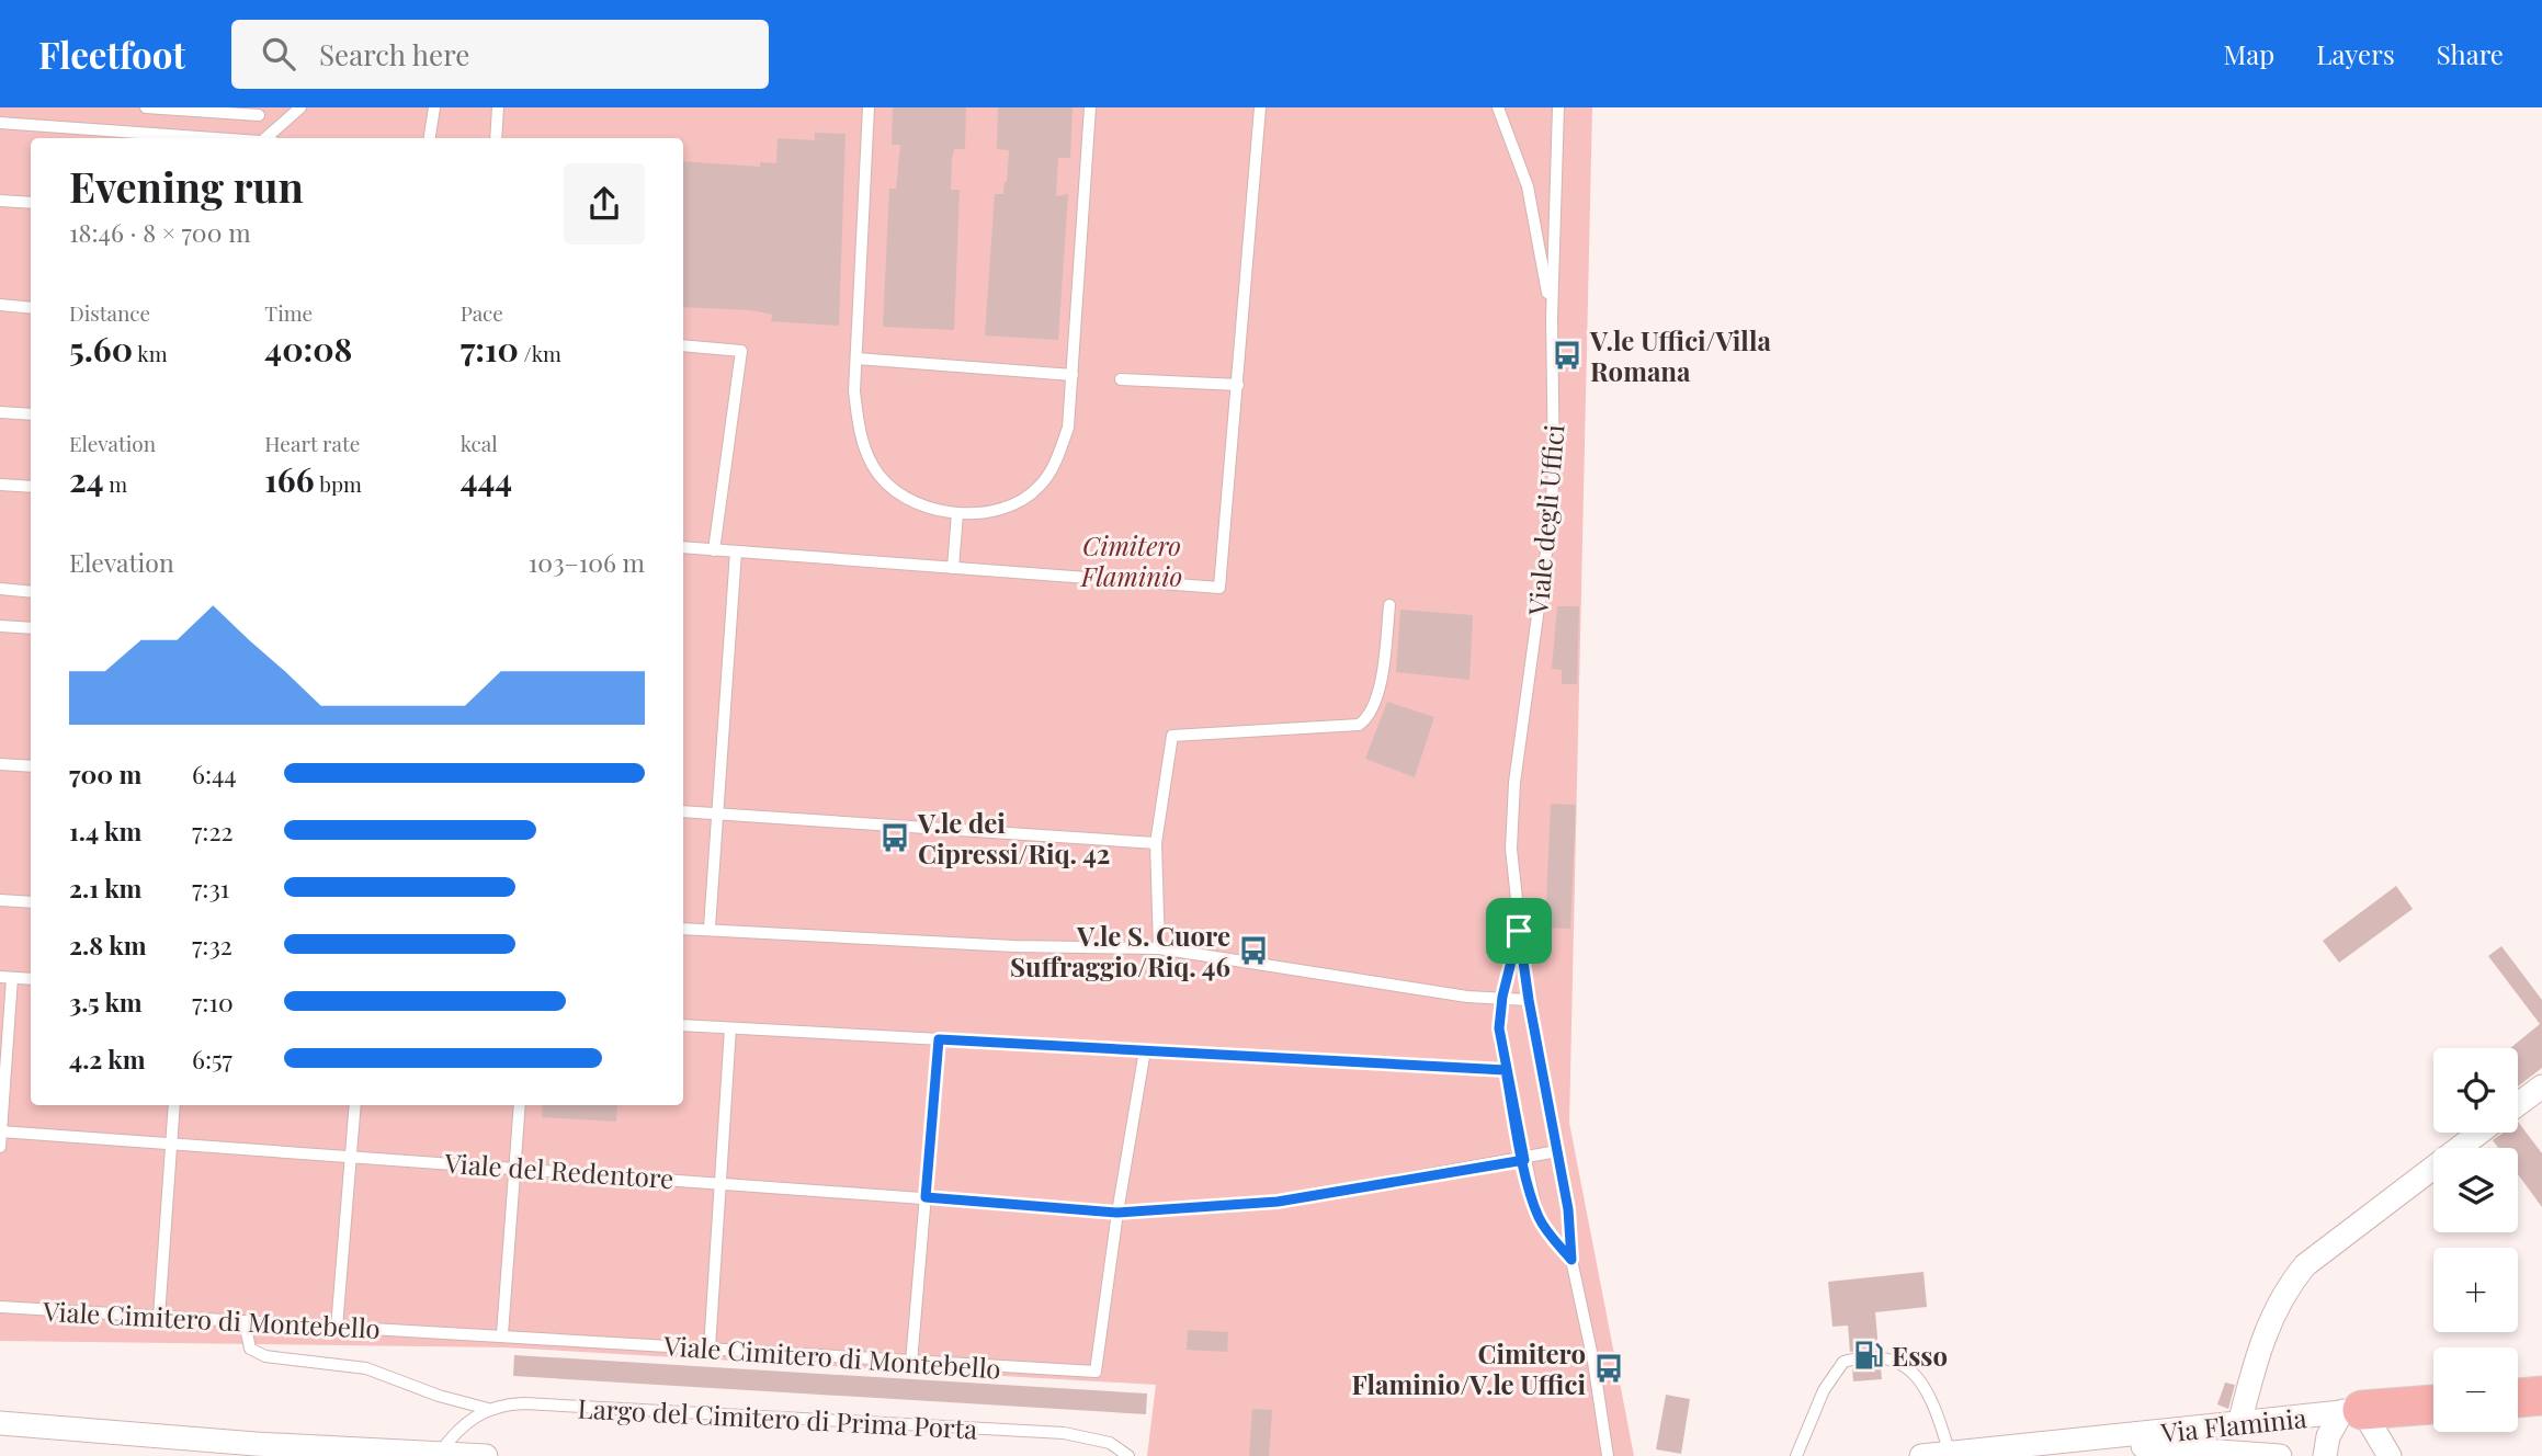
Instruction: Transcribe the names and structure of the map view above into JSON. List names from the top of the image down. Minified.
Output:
{"streets":{"street":["Via Flaminia"],"lane":["Viale degli Uffici","Viale del Redentore","Viale Cimitero di Montebello","Largo del Cimitero di Prima Porta"]},"crossings":[["Viale del Redentore","Viale Cimitero di Montebello"]],"parks":["Cimitero Flaminio"],"places":{"bus stop":["V.le Uffici/Villa Romana","V.le dei Cipressi/Riq. 42","V.le S. Cuore Suffraggio/Riq. 46","Cimitero Flaminio/V.le Uffici"],"fuel station":["Esso"]},"page":{"header":"Fleetfoot","search":"Search here","nav":["Map","Layers","Share"],"heading":["Evening run","18:46 · 8 × 700 m"],"stats":[["Distance","5.60 km"],["Time","40:08"],["Pace","7:10 /km"],["Elevation","24 m"],["Heart rate","166 bpm"],["kcal","444"]],"chart":["Elevation","103–106 m"],"list":[{"name":"700 m","note":"6:44"},{"name":"1.4 km","note":"7:22"},{"name":"2.1 km","note":"7:31"},{"name":"2.8 km","note":"7:32"},{"name":"3.5 km","note":"7:10"},{"name":"4.2 km","note":"6:57"}],"map_buttons":["+","−"]}}
